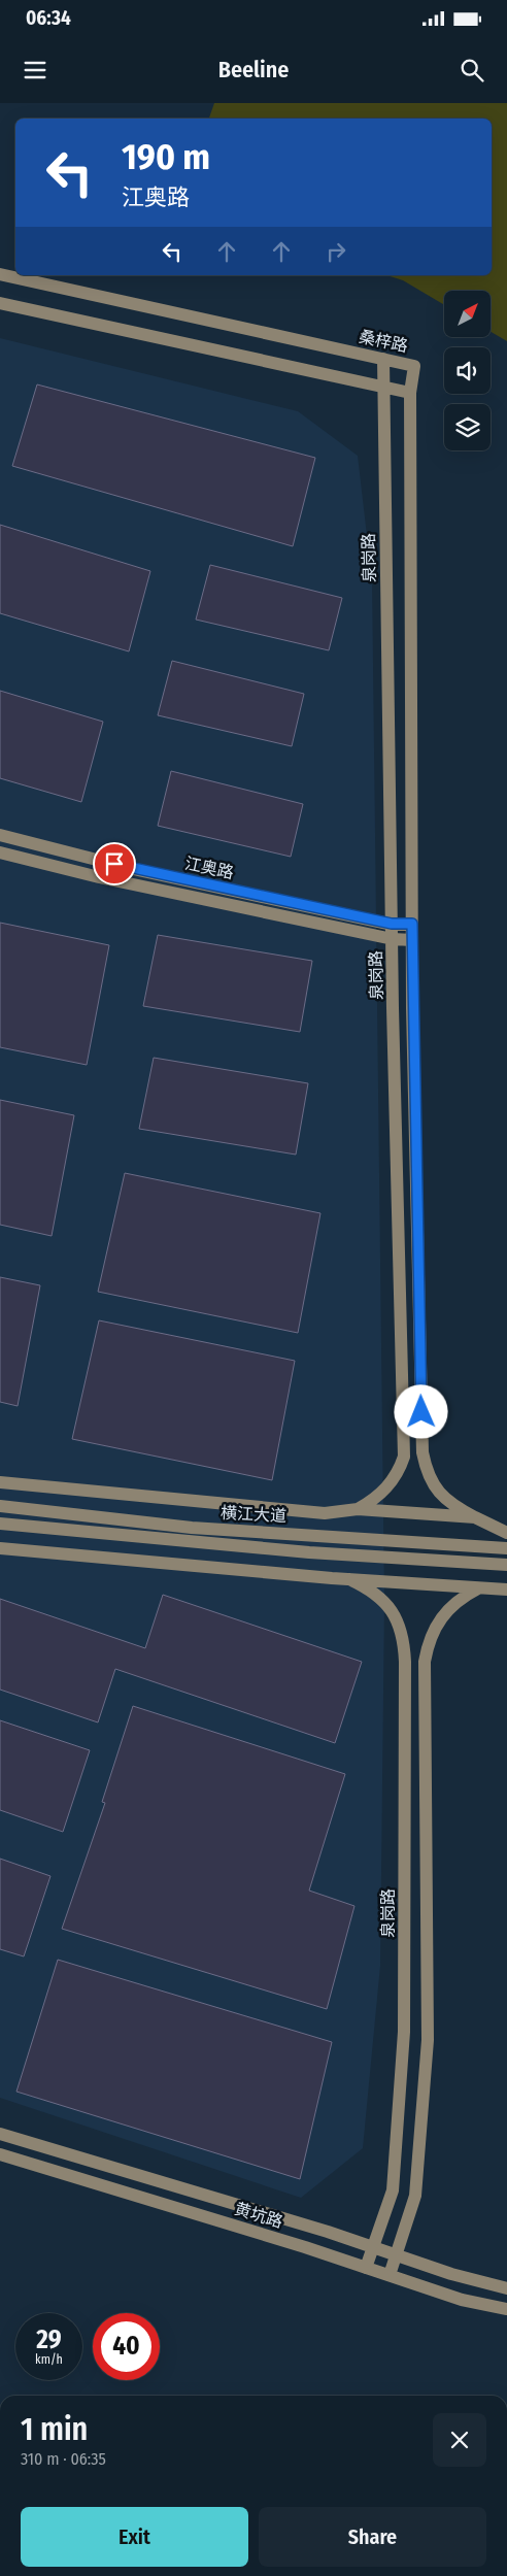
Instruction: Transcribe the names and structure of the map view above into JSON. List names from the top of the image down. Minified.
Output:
{"streets":{"street":["桑梓路","泉岗路","江奥路","横江大道","黄坑路"]},"crossings":[["桑梓路","泉岗路"],["泉岗路","江奥路"],["泉岗路","黄坑路"]],"north":"top right","page":{"status":"06:34","header":"Beeline","turn":["190 m","江奥路"],"speed":"29 km/h","limit":"40","heading":["1 min","310 m · 06:35"],"buttons":["Exit","Share"]}}
